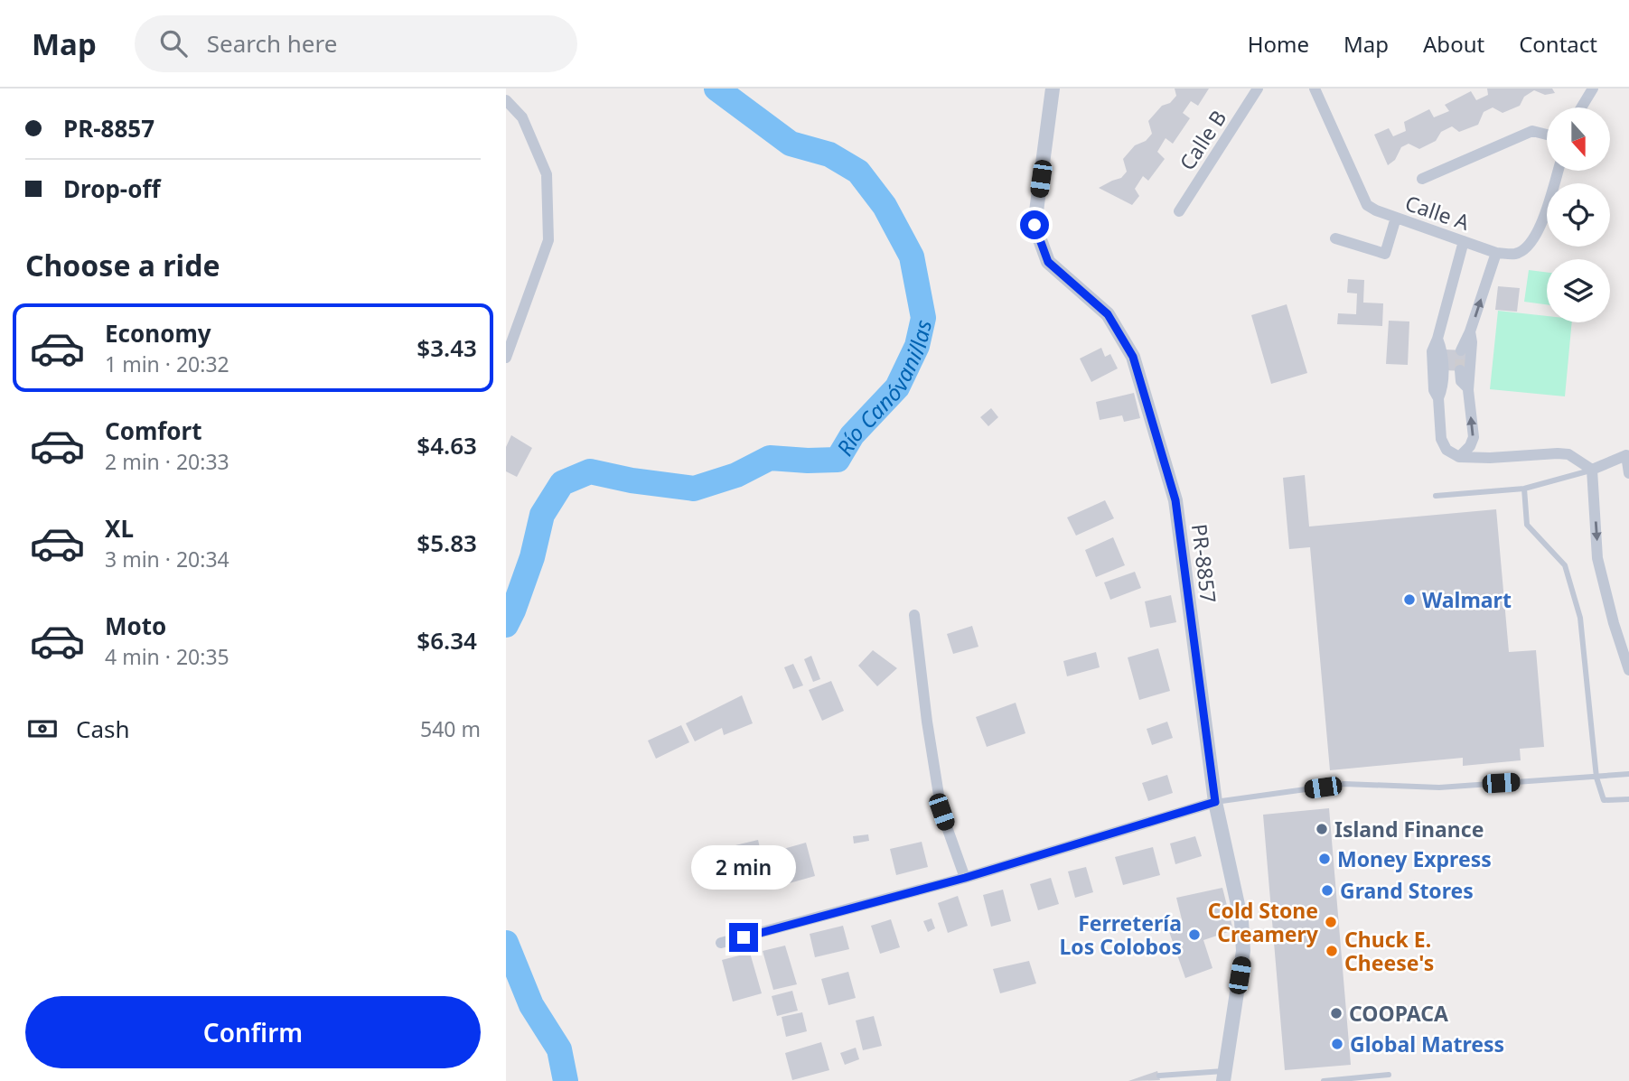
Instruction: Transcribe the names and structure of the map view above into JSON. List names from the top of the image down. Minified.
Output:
{"streets":{"street":["Calle B","Calle A","PR-8857"]},"water":["Río Canóvanillas"],"places":["Walmart","Island Finance","Money Express","Grand Stores","Cold Stone Creamery","Ferretería Los Colobos","Chuck E. Cheese's","COOPACA","Global Matress"],"north":"bottom","page":{"header":"Map","search":"Search here","nav":["Home","Map","About","Contact"],"banner":["PR-8857","Drop-off"],"heading":"Choose a ride","list":[{"name":"Economy","note":"1 min · 20:32","value":"$3.43"},{"name":"Comfort","note":"2 min · 20:33","value":"$4.63"},{"name":"XL","note":"3 min · 20:34","value":"$5.83"},{"name":"Moto","note":"4 min · 20:35","value":"$6.34"}],"pay":["Cash","540 m"],"bubble":"2 min","buttons":"Confirm"}}
